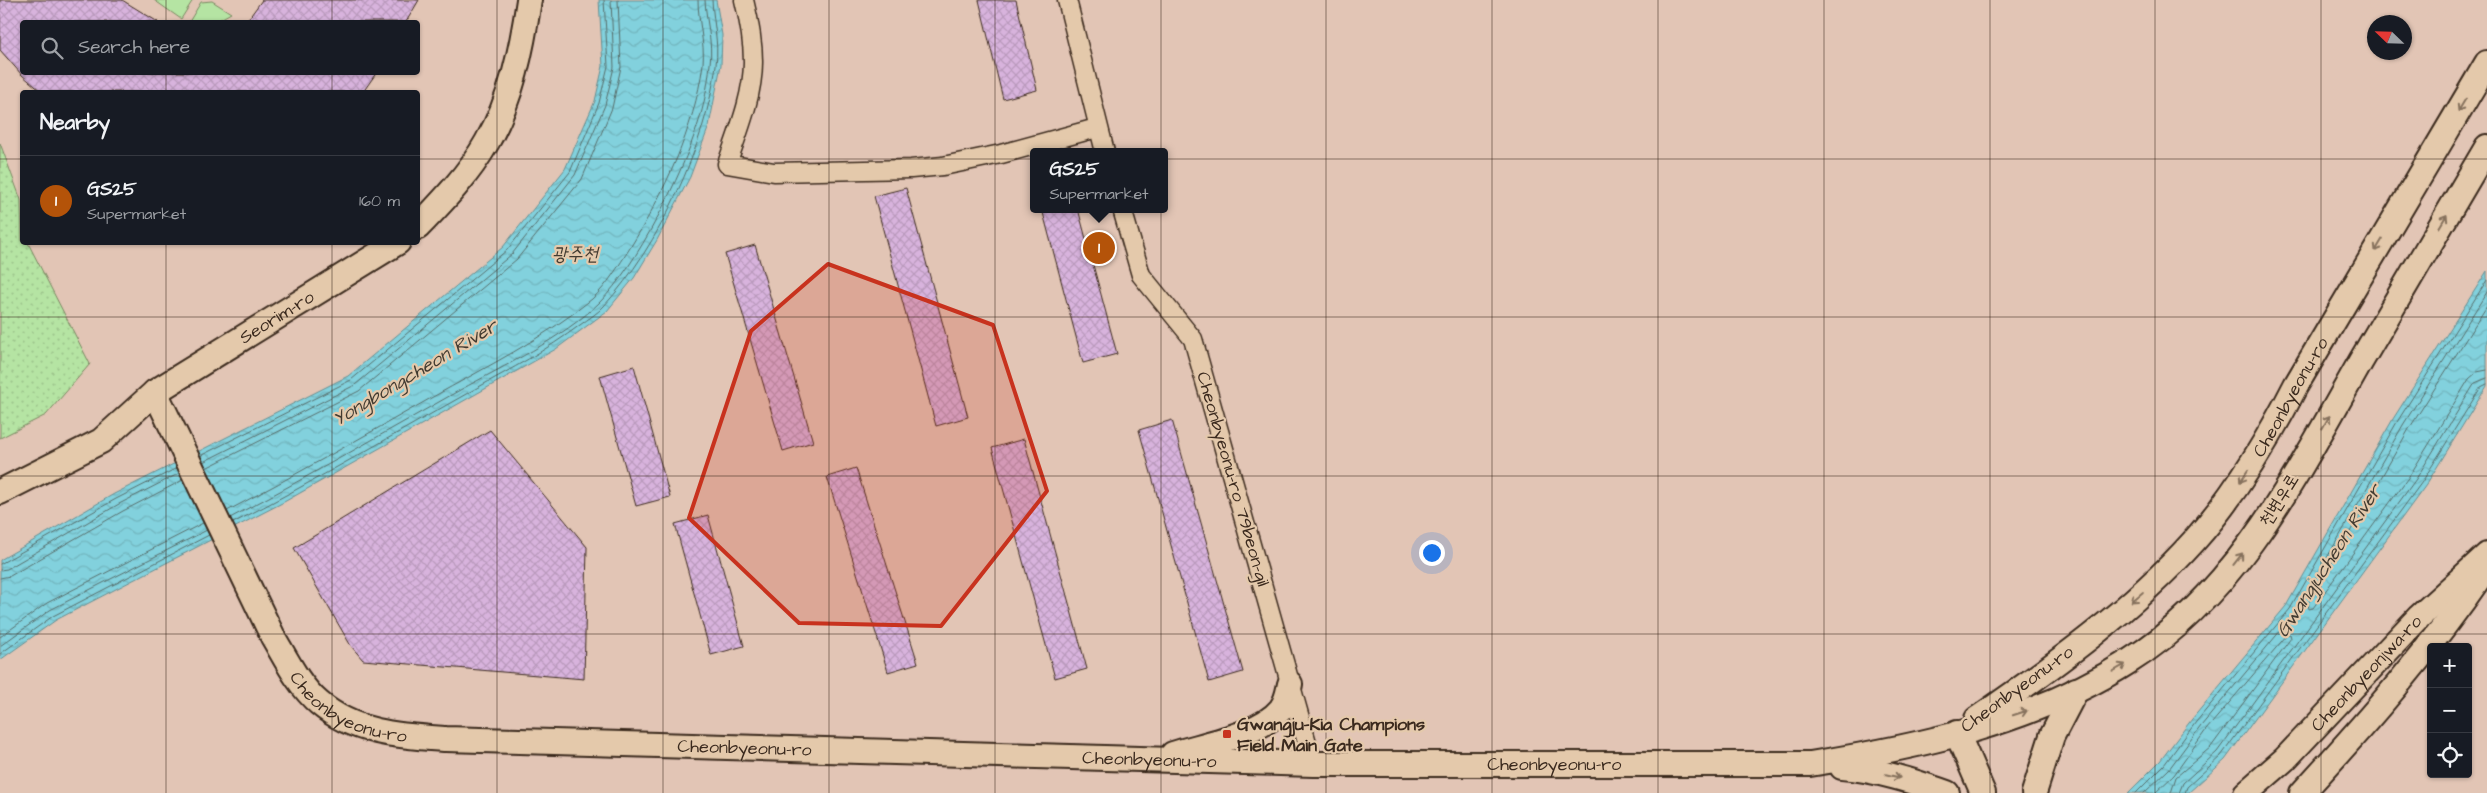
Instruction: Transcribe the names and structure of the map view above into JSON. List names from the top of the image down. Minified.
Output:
{"streets":{"street":["Seorim-ro","Cheonbyeonu-ro","Cheonbyeonu-ro 79beon-gil","천변우로","Cheonbyeonjwa-ro"]},"crossings":[["Seorim-ro","Cheonbyeonu-ro"],["Cheonbyeonu-ro","Cheonbyeonu-ro 79beon-gil"],["Cheonbyeonu-ro","천변우로"]],"one_way":["천변우로"],"water":["광주천","Yongbongcheon River","Gwangjucheon River"],"places":{"transit":["Gwangju-Kia Champions Field Main Gate"]},"north":"top left","page":{"search":"Search here","heading":"Nearby","popup":["GS25","Supermarket"],"list":[{"mark":"1","name":"GS25","note":"Supermarket","value":"160 m"}],"pins":"1","map_buttons":["+","−"]}}
